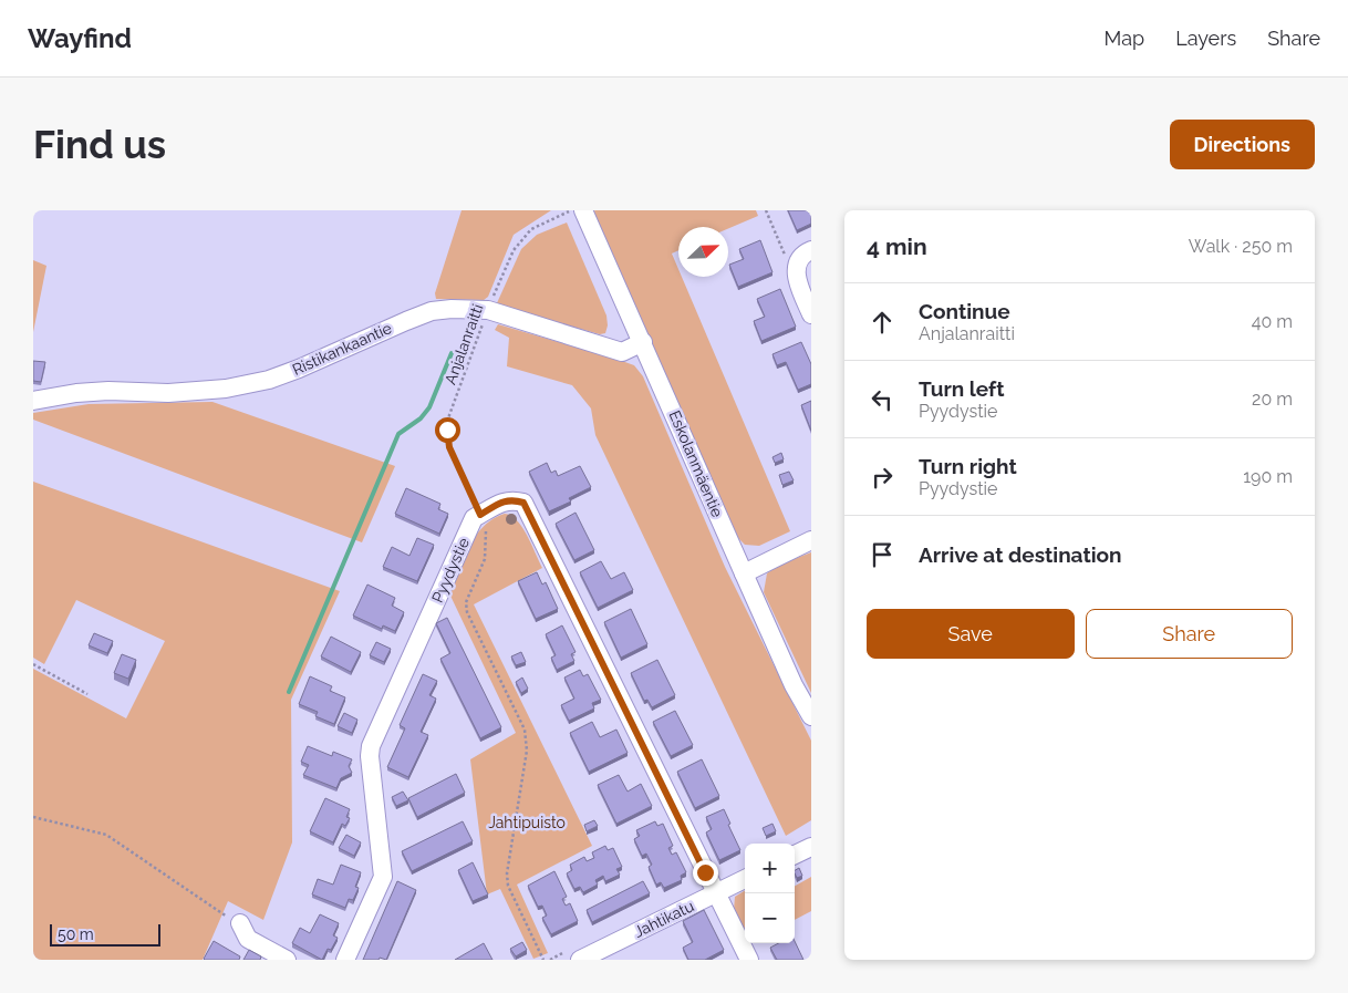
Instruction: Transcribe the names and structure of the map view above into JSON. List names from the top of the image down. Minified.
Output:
{"streets":{"street":["Ristikankaantie","Eskolanmäentie","Pyydystie","Jahtikatu"],"path":["Anjalanraitti"]},"crossings":[["Anjalanraitti","Ristikankaantie"],["Anjalanraitti","Pyydystie"],["Ristikankaantie","Eskolanmäentie"],["Pyydystie","Jahtikatu"]],"parks":["Jahtipuisto"],"scale_bar":"50 m","north":"top right","page":{"header":"Wayfind","nav":["Map","Layers","Share"],"buttons":["Directions",["Save","Share"]],"title":"Find us","heading":["4 min","Walk · 250 m"],"list":[["Continue","Anjalanraitti","40 m"],["Turn left","Pyydystie","20 m"],["Turn right","Pyydystie","190 m"],"Arrive at destination"],"map_buttons":["+","−"],"scale":"50 m"}}
